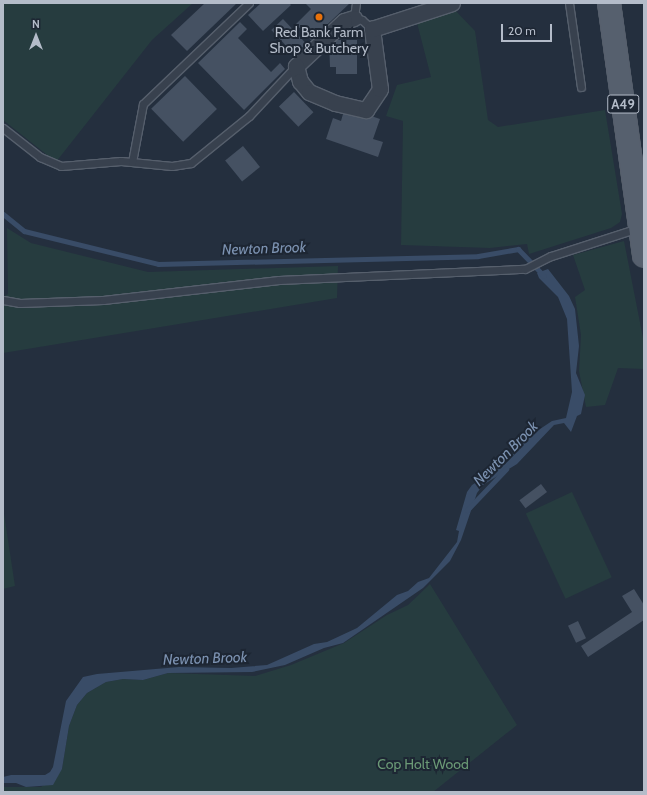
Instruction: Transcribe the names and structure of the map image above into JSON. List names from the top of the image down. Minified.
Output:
{"streets":{"main road":["A49"]},"water":["Newton Brook"],"parks":["Cop Holt Wood"],"places":["Red Bank Farm Shop & Butchery"],"scale_bar":"20 m","north":"top"}
